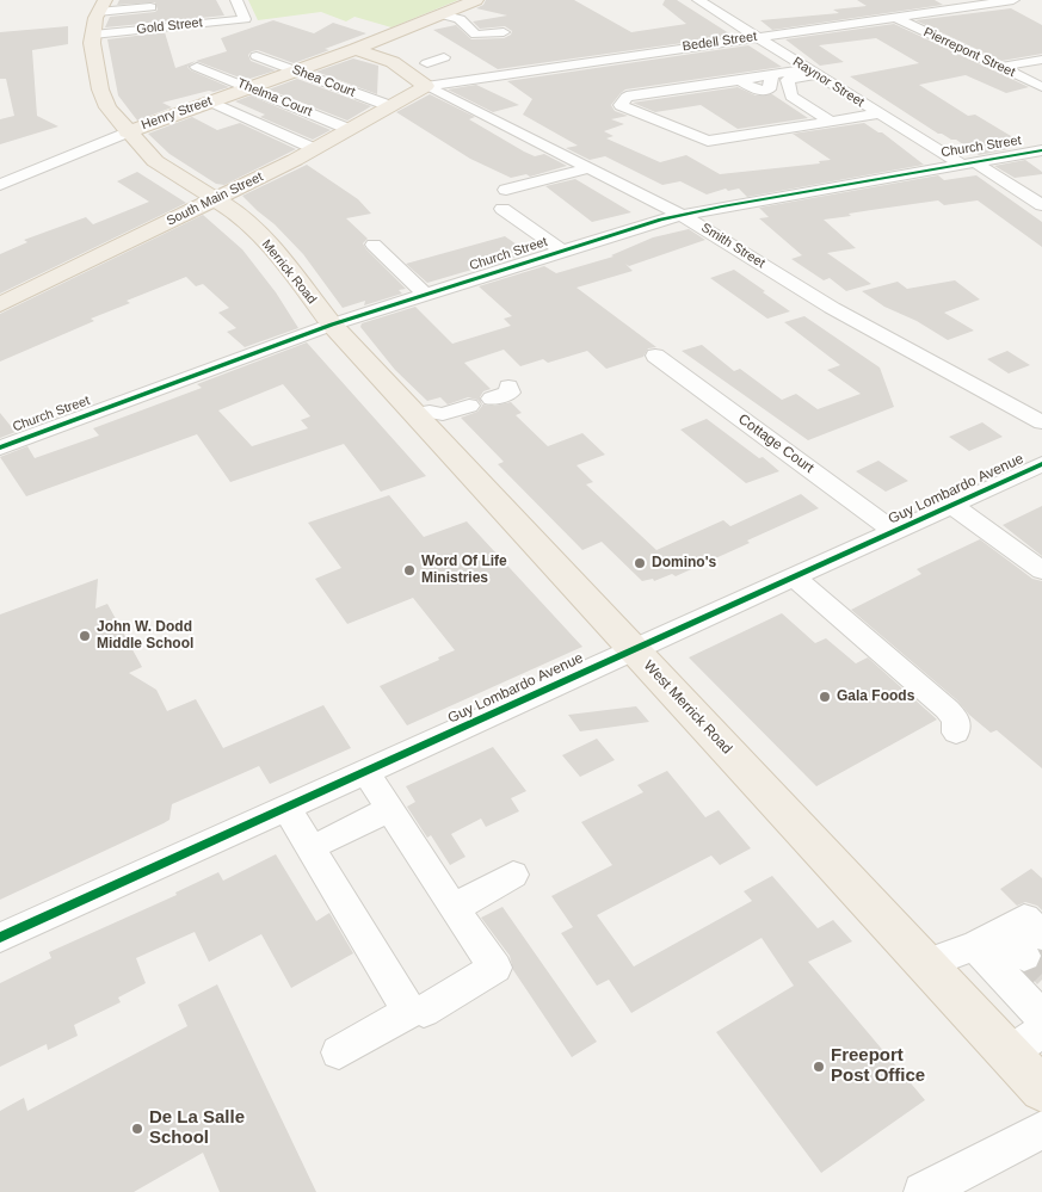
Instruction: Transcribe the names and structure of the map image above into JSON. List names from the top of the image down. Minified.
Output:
{"streets":{"main road":["Henry Street","South Main Street","Smith Street","Merrick Road","West Merrick Road"],"street":["Gold Street","Bedell Street","Pierrepont Street","Shea Court","Raynor Street","Thelma Court","Church Street","Cottage Court","Guy Lombardo Avenue"]},"crossings":[["Gold Street","Merrick Road"],["Bedell Street","Pierrepont Street"],["Bedell Street","Raynor Street"],["Bedell Street","South Main Street"],["Bedell Street","Smith Street"],["Shea Court","Henry Street"],["Shea Court","South Main Street"],["Raynor Street","Church Street"],["Thelma Court","Henry Street"],["Thelma Court","South Main Street"],["Henry Street","Smith Street"],["Henry Street","Merrick Road"],["Church Street","Smith Street"],["Church Street","Merrick Road"],["Church Street","West Merrick Road"],["South Main Street","Smith Street"],["South Main Street","Merrick Road"],["Merrick Road","West Merrick Road"],["Cottage Court","Guy Lombardo Avenue"],["Guy Lombardo Avenue","West Merrick Road"]],"places":["Domino's","Word Of Life Ministries","John W. Dodd Middle School","Gala Foods","Freeport Post Office","De La Salle School"]}
